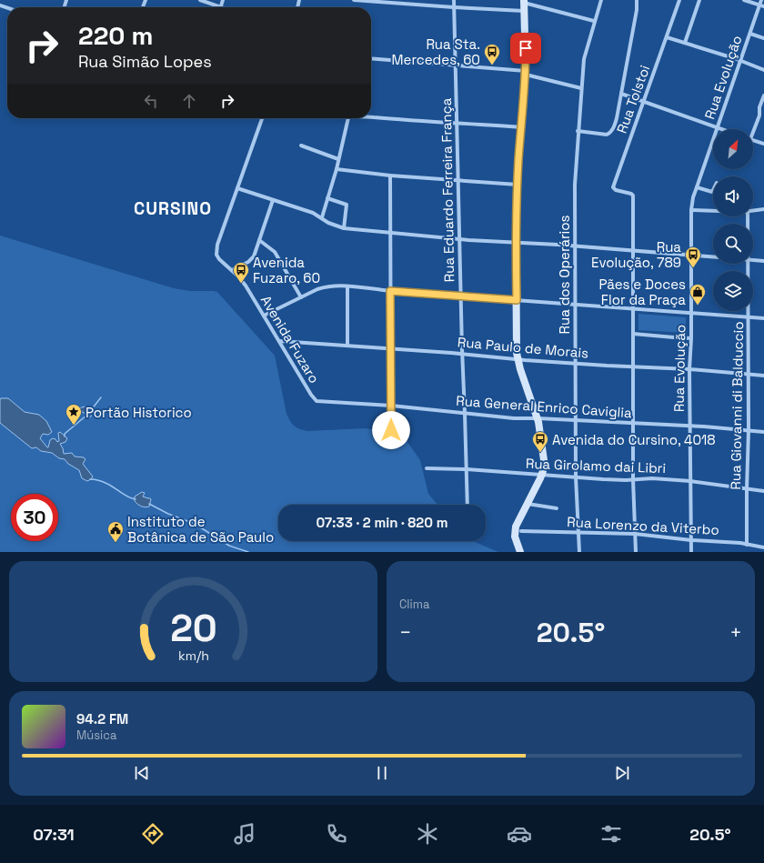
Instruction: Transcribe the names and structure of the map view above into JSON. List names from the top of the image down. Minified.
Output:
{"streets":{"street":["Rua Evolução","Rua Tolstoi","Rua Eduardo Ferreira França","Rua dos Operários","Avenida Fuzaro","Rua Paulo de Morais","Rua Giovanni di Balduccio","Rua General Enrico Caviglia","Rua Girolamo dai Libri","Rua Lorenzo da Viterbo"]},"crossings":[["Rua Evolução","Rua Paulo de Morais"],["Rua Evolução","Rua General Enrico Caviglia"],["Rua Evolução","Rua Girolamo dai Libri"],["Rua Evolução","Rua Lorenzo da Viterbo"],["Rua Eduardo Ferreira França","Rua Paulo de Morais"],["Rua Eduardo Ferreira França","Rua General Enrico Caviglia"],["Rua Eduardo Ferreira França","Rua Girolamo dai Libri"],["Rua dos Operários","Rua Paulo de Morais"],["Rua dos Operários","Rua General Enrico Caviglia"],["Rua dos Operários","Rua Girolamo dai Libri"],["Rua dos Operários","Rua Lorenzo da Viterbo"],["Avenida Fuzaro","Rua Paulo de Morais"],["Avenida Fuzaro","Rua General Enrico Caviglia"],["Rua Paulo de Morais","Rua Giovanni di Balduccio"],["Rua Giovanni di Balduccio","Rua General Enrico Caviglia"],["Rua Giovanni di Balduccio","Rua Girolamo dai Libri"],["Rua Giovanni di Balduccio","Rua Lorenzo da Viterbo"]],"districts":["CURSINO"],"places":{"bus stop":["Rua Sta. Mercedes, 60","Rua Evolução, 789","Avenida Fuzaro, 60","Avenida do Cursino, 4018"],"shop":["Pães e Doces Flor da Praça"],"place":["Portão Historico"],"public building":["Instituto de Botânica de São Paulo"]},"north":"top right","page":{"turn":["220 m","Rua Simão Lopes"],"limit":"30","trip":"07:33 · 2 min · 820 m","tile":"Clima","heat":["−","20.5°","+"],"song":["94.2 FM","Música"],"tabs":["07:31","20.5°"],"gauge":["20","km/h"]}}
